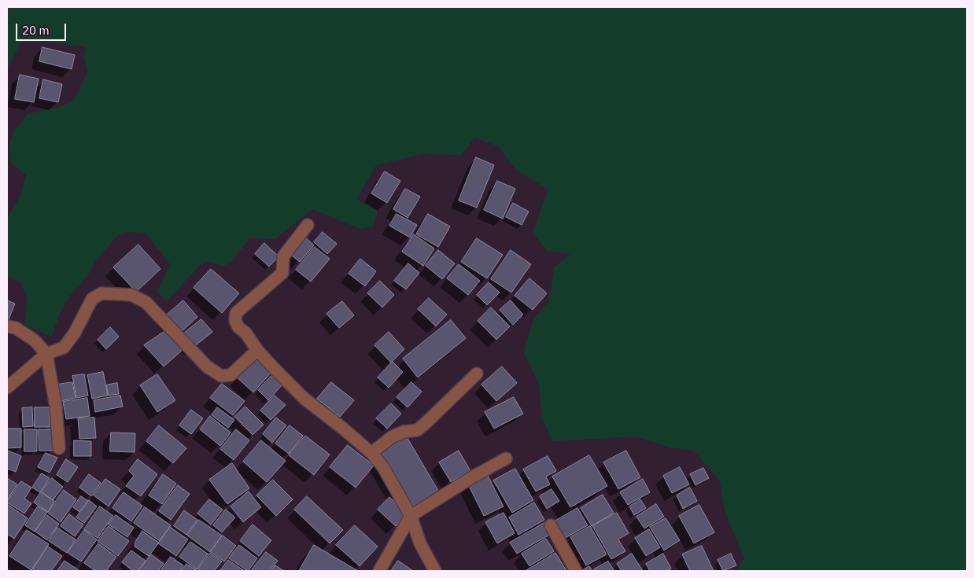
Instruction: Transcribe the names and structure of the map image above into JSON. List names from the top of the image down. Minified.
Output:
{"scale_bar":"20 m"}
